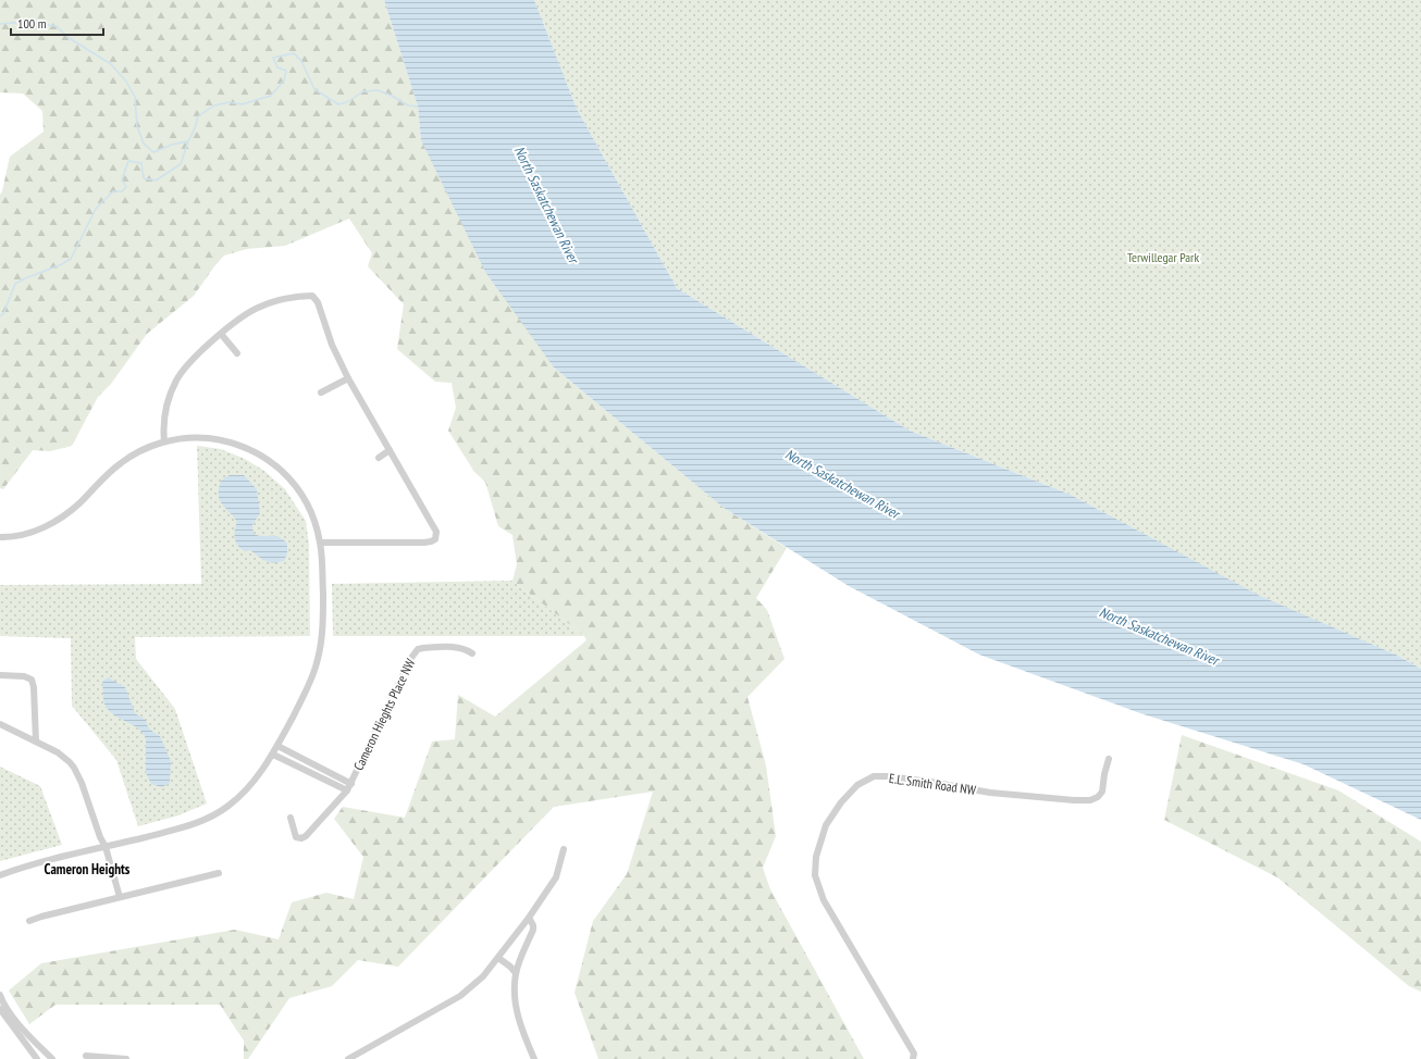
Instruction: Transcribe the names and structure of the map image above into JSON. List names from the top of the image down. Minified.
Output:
{"streets":{"street":["Cameron Hieghts Place NW","E.L. Smith Road NW"]},"districts":["Cameron Heights"],"water":["North Saskatchewan River"],"parks":["Terwillegar Park"],"scale_bar":"100 m"}
